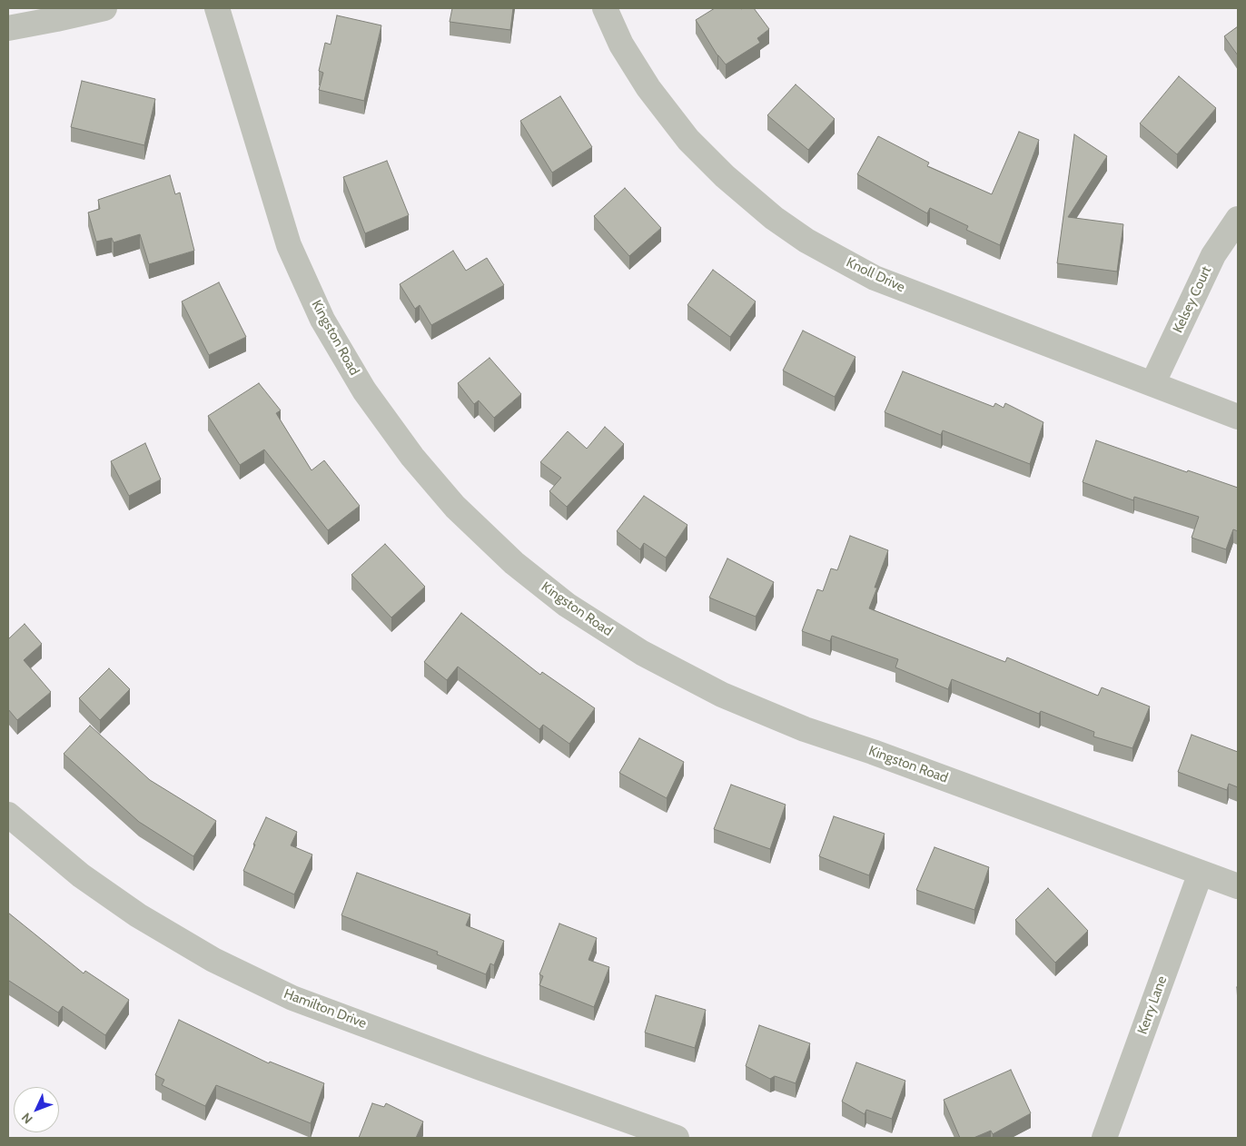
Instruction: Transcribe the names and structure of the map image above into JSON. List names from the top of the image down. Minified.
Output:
{"streets":{"street":["Knoll Drive","Kelsey Court","Kingston Road","Kerry Lane","Hamilton Drive"]},"crossings":[["Knoll Drive","Kelsey Court"],["Kingston Road","Kerry Lane"]],"north":"bottom left"}
